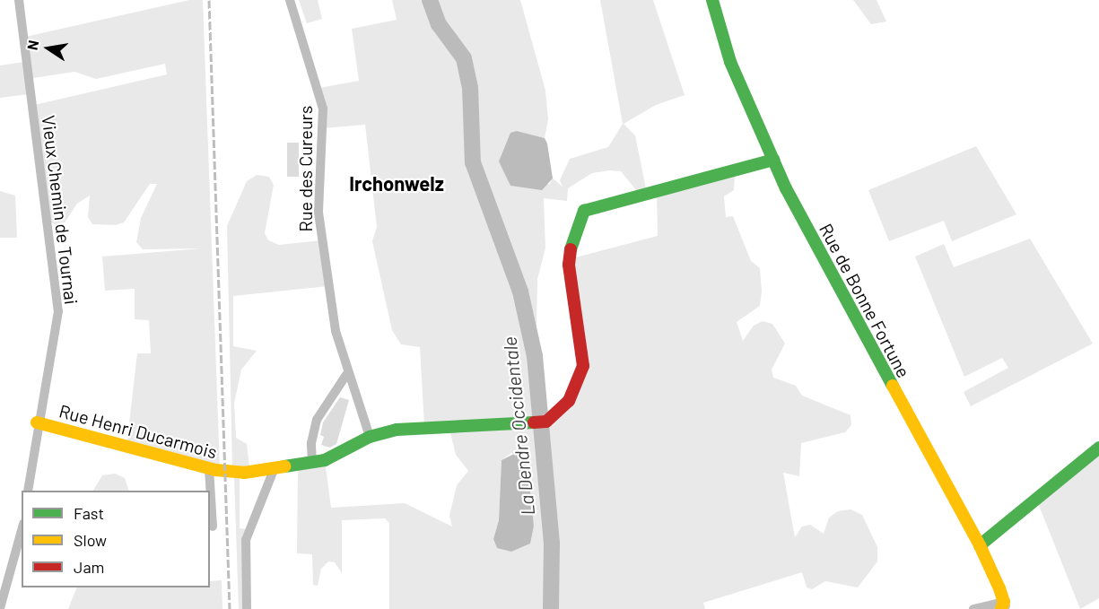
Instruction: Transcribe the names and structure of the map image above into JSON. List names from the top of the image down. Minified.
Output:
{"streets":{"street":["Rue des Cureurs","Vieux Chemin de Tournai","Rue de Bonne Fortune","Rue Henri Ducarmois"]},"crossings":[["Rue des Cureurs","Rue Henri Ducarmois"],["Vieux Chemin de Tournai","Rue Henri Ducarmois"]],"districts":["Irchonwelz"],"water":["La Dendre Occidentale"],"legend":["Fast","Slow","Jam"],"north":"left"}
